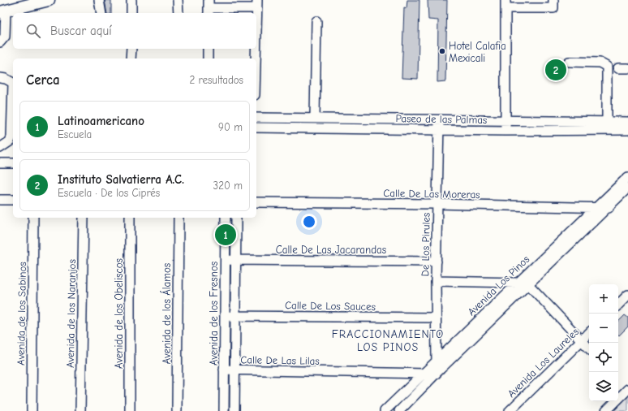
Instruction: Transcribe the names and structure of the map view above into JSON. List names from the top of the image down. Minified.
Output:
{"streets":{"street":["Paseo de las Palmas","Calle De Las Moreras","De Los Pirules","Calle De Las Jacarandas","Avenida Los Pinos","Calle De Los Sauces","Avenida de los Sabinos","Avenida de los Naranjos","Avenida de los Obeliscos","Avenida de los Álamos","Avenida de los Fresnos","Calle De Las Lilas","Avenida Los Laureles"]},"crossings":[["Paseo de las Palmas","De Los Pirules"],["Calle De Las Moreras","De Los Pirules"],["Calle De Las Moreras","Avenida Los Pinos"],["De Los Pirules","Calle De Las Jacarandas"],["De Los Pirules","Avenida Los Pinos"],["De Los Pirules","Calle De Los Sauces"],["Calle De Las Jacarandas","Avenida de los Fresnos"],["Avenida Los Pinos","Calle De Las Lilas"],["Calle De Los Sauces","Avenida de los Fresnos"],["Avenida de los Fresnos","Calle De Las Lilas"]],"districts":["FRACCIONAMIENTO LOS PINOS"],"places":["Hotel Calafia Mexicali"],"page":{"search":"Buscar aquí","pins":["2","1"],"heading":["Cerca","2 resultados"],"list":[{"mark":"1","name":"Latinoamericano","note":"Escuela","value":"90 m"},{"mark":"2","name":"Instituto Salvatierra A.C.","note":"Escuela · De los Ciprés","value":"320 m"}],"map_buttons":["+","−"]}}
